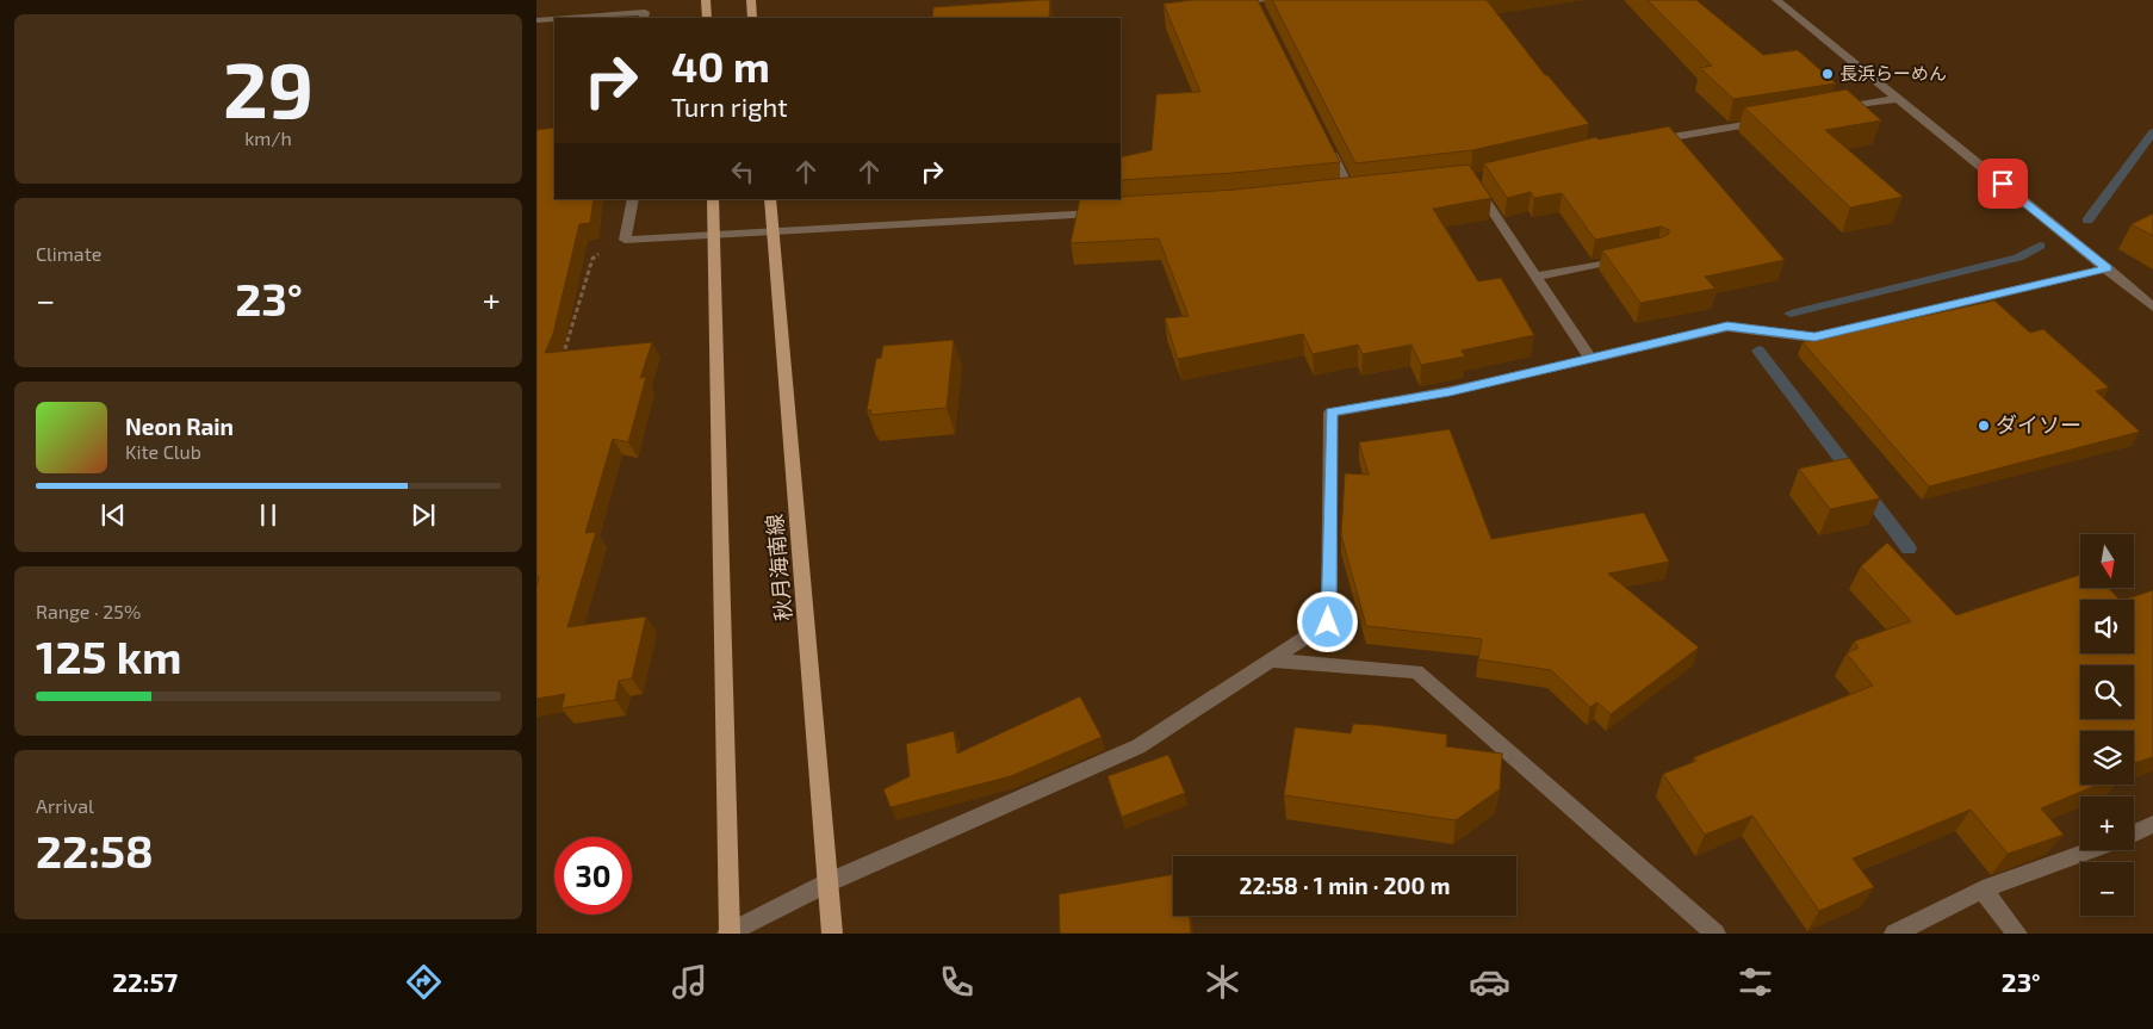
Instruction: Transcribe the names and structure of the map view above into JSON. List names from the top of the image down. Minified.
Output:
{"streets":{"main road":["秋月海南線"]},"places":["長浜らーめん","ダイソー"],"north":"bottom","page":{"tile":[["29","km/h"],"Climate",["Range · 25%","125 km"],["Arrival","22:58"]],"turn":["40 m","Turn right"],"heat":["−","23°","+"],"song":["Neon Rain","Kite Club"],"map_buttons":["+","−"],"limit":"30","trip":"22:58 · 1 min · 200 m","tabs":["22:57","23°"]}}
